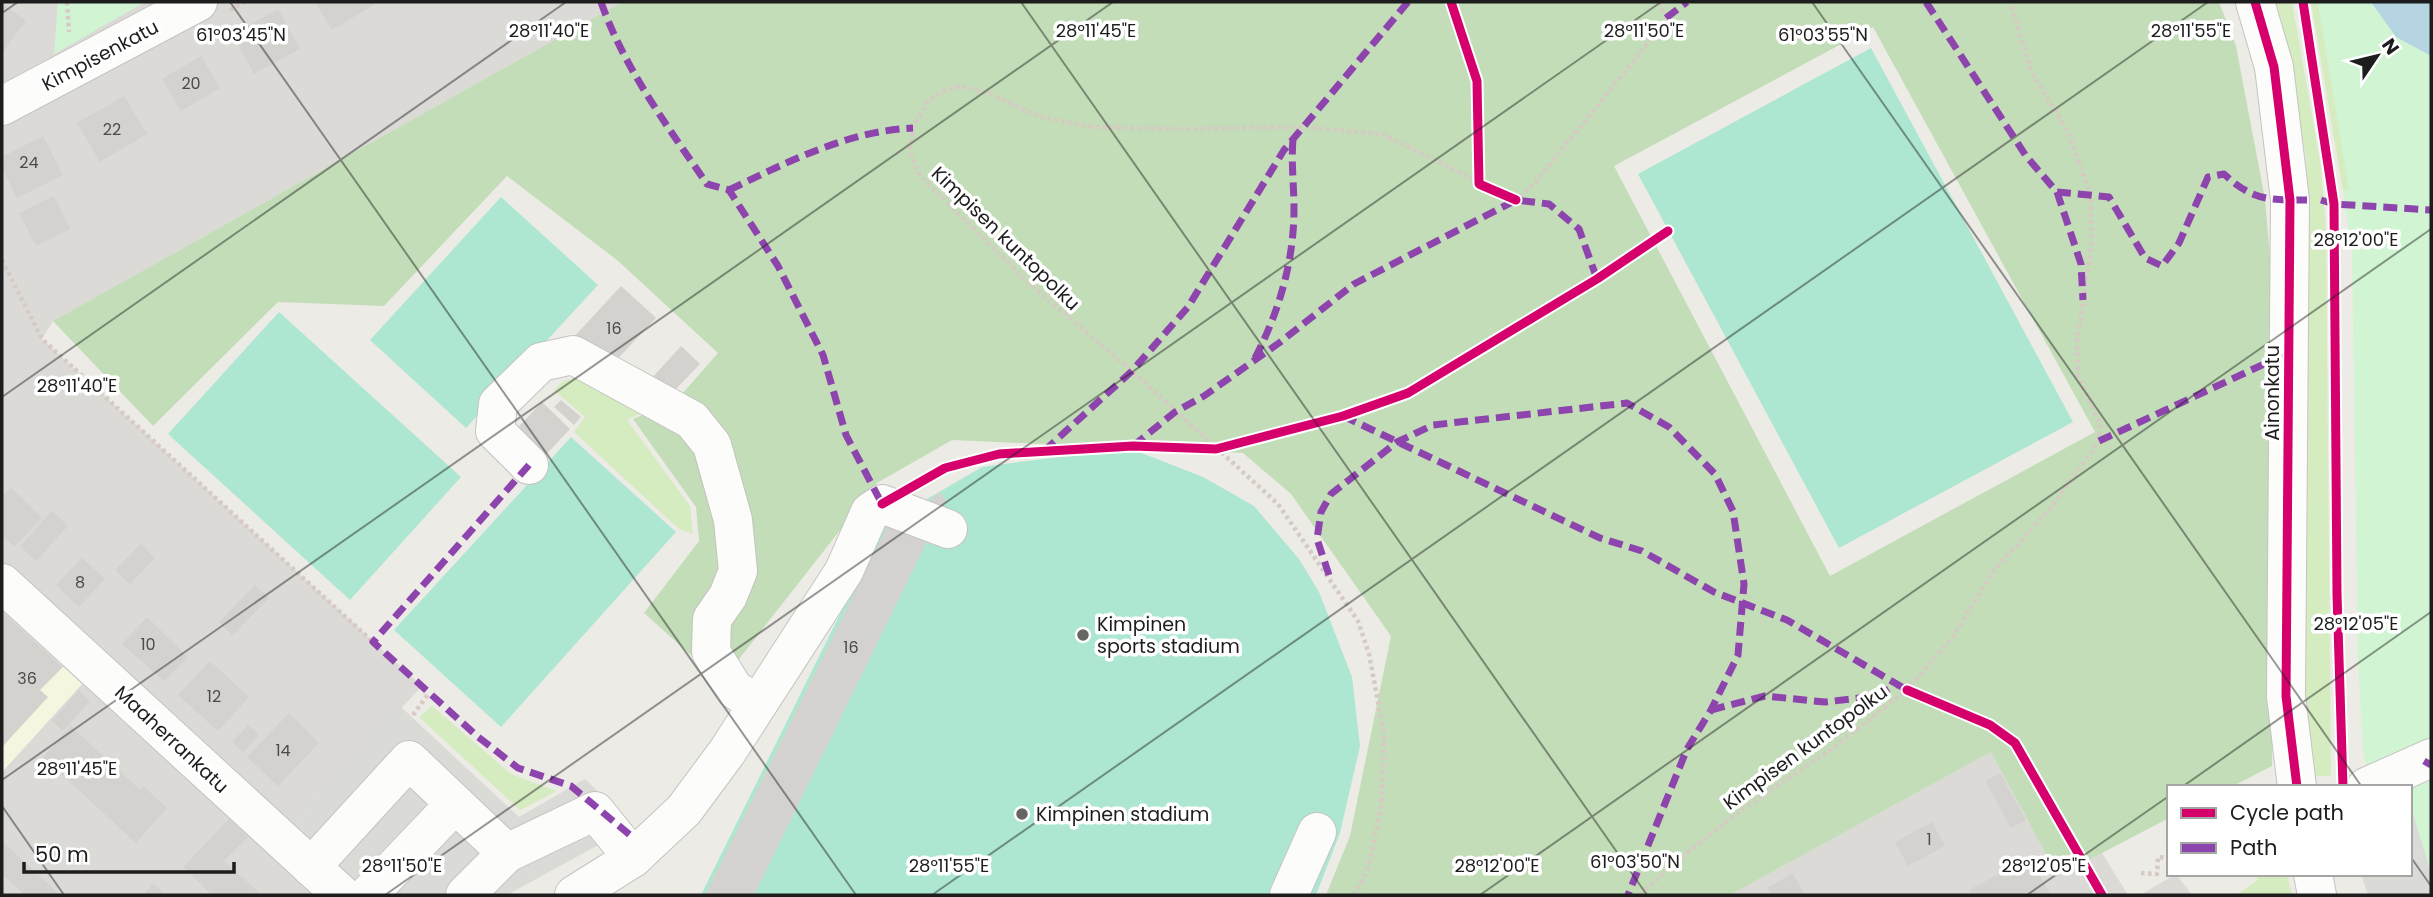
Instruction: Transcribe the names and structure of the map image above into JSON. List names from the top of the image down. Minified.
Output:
{"streets":{"street":["Kimpisenkatu","Ainonkatu","Maaherrankatu"],"path":["Kimpisen kuntopolku"]},"places":["Kimpinen sports stadium","Kimpinen stadium"],"house_numbers":["20","22","24","16","8","10","16","36","12","14","1"],"legend":["Cycle path","Path"],"scale_bar":"50 m","north":"top right","coordinates":["28°11'40\"E","28°11'45\"E","28°11'50\"E","28°11'55\"E","61°03'45\"N","61°03'55\"N","28°12'00\"E","28°12'05\"E","61°03'50\"N"]}
